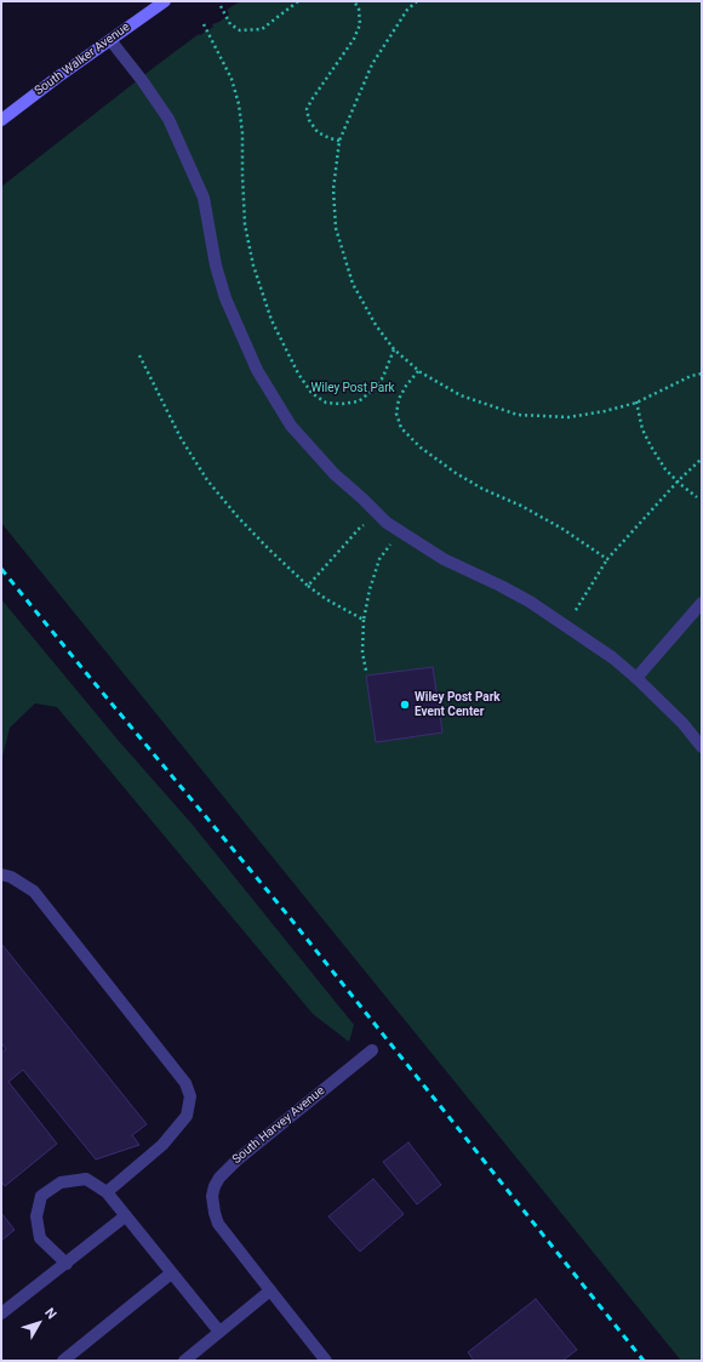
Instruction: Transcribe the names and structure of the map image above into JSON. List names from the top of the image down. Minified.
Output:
{"streets":{"main road":["South Walker Avenue"],"street":["South Harvey Avenue"]},"parks":["Wiley Post Park"],"places":["Wiley Post Park Event Center"],"north":"top right"}
